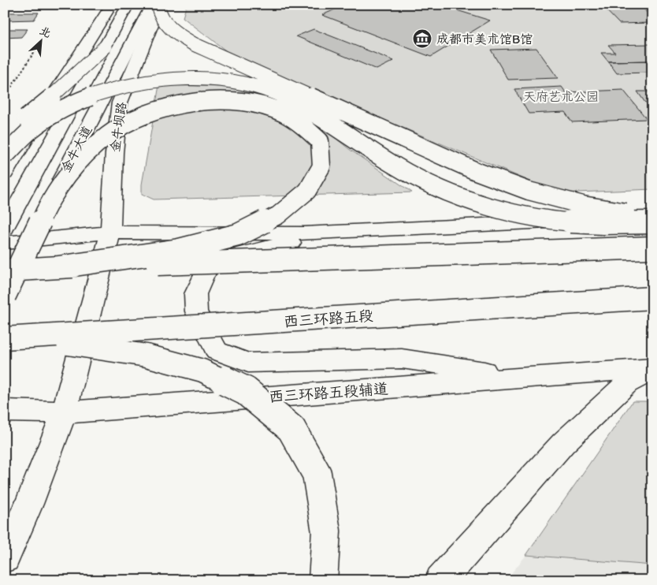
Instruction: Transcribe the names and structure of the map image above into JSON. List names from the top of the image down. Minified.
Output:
{"streets":{"main road":["金牛坝路","金牛大道","西三环路五段","西三环路五段辅道"]},"crossings":[["金牛坝路","西三环路五段辅道"]],"parks":["天府艺术公园"],"places":{"museum":["成都市美术馆B馆"]},"north":"top right"}
